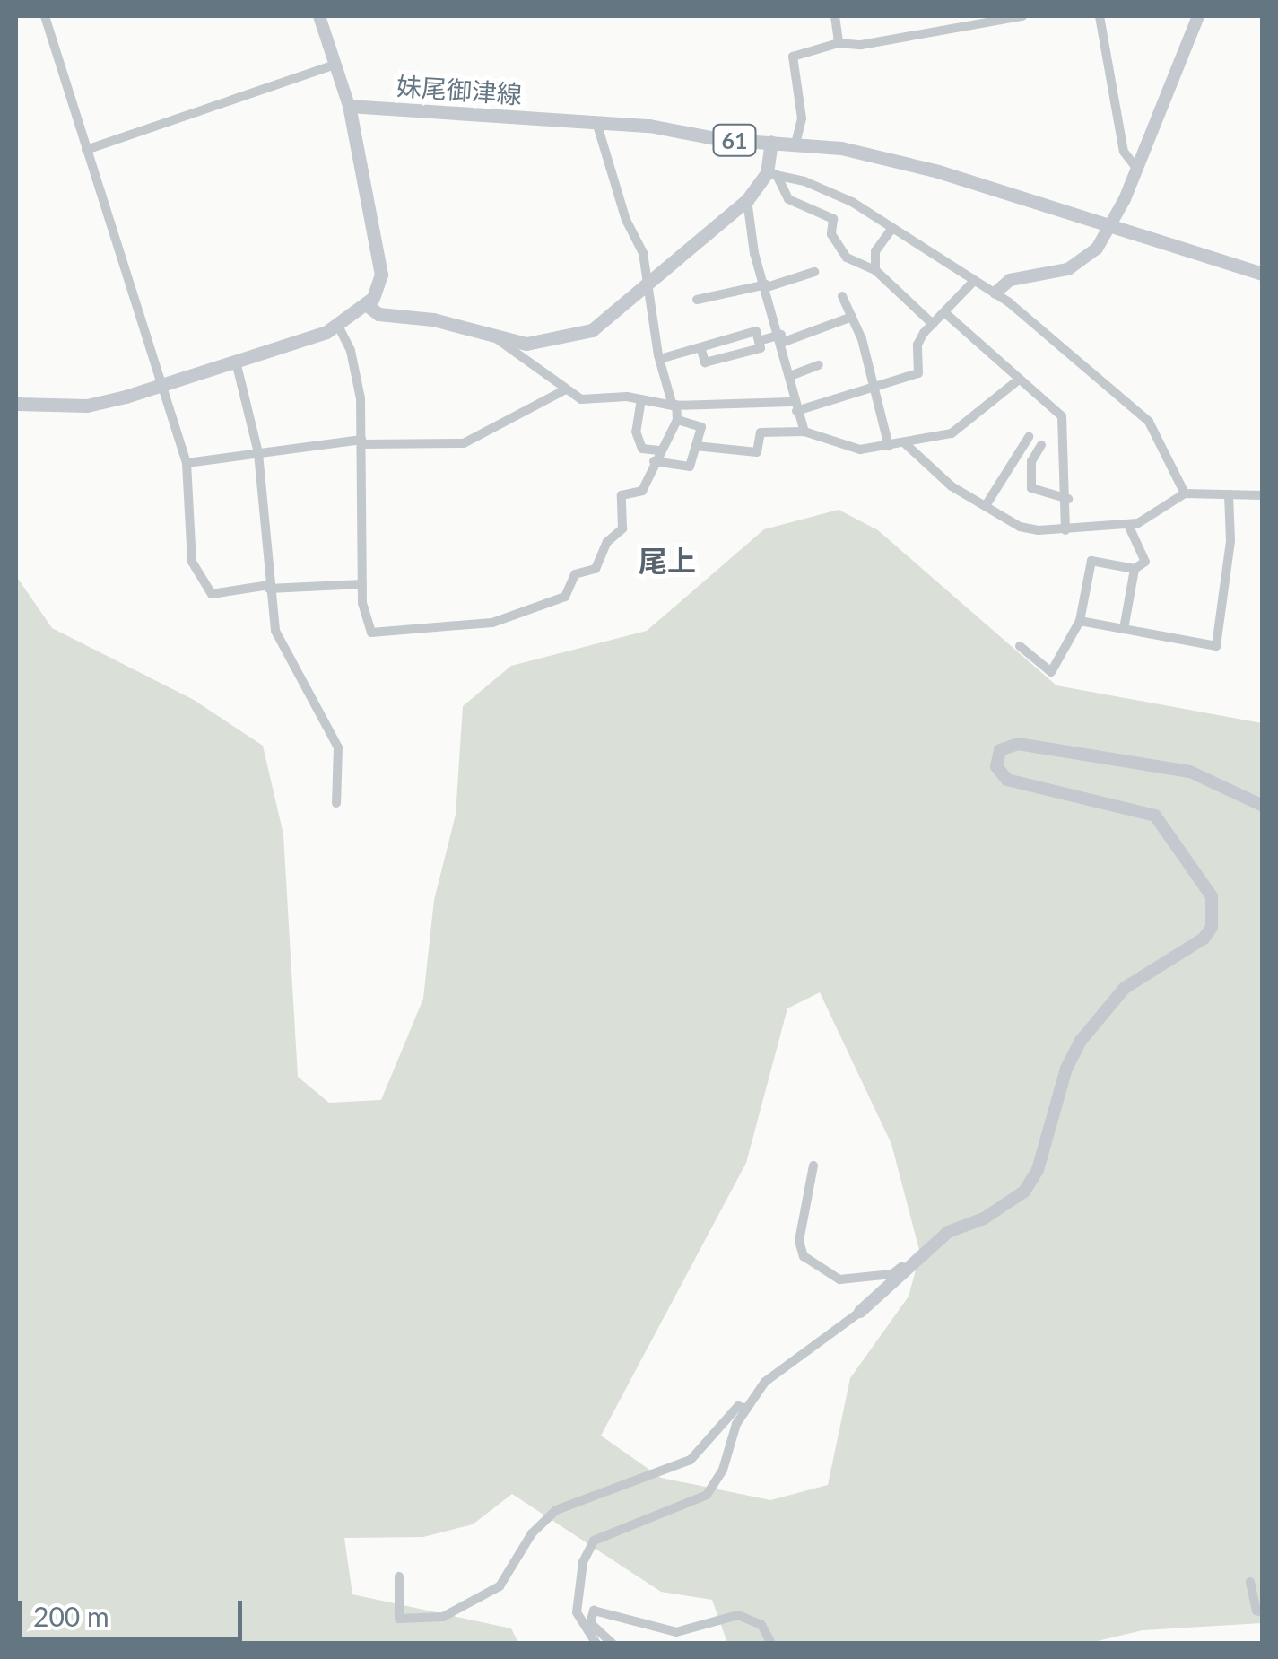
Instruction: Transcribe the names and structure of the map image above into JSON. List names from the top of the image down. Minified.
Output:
{"streets":{"main road":["妹尾御津線","61"]},"crossings":[["妹尾御津線","61"]],"districts":["尾上"],"scale_bar":"200 m"}
